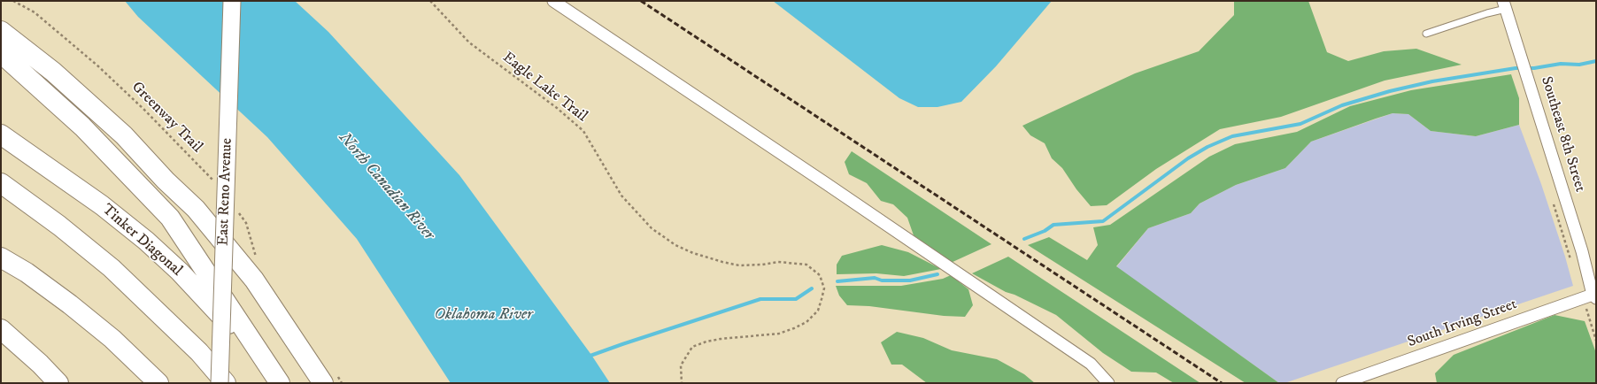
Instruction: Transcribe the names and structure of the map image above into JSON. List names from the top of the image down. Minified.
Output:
{"streets":{"highway":["Tinker Diagonal"],"main road":["East Reno Avenue"],"street":["Southeast 8th Street","South Irving Street"],"path":["Eagle Lake Trail","Greenway Trail"]},"crossings":[["Southeast 8th Street","South Irving Street"]],"water":["North Canadian River","Oklahoma River"]}
